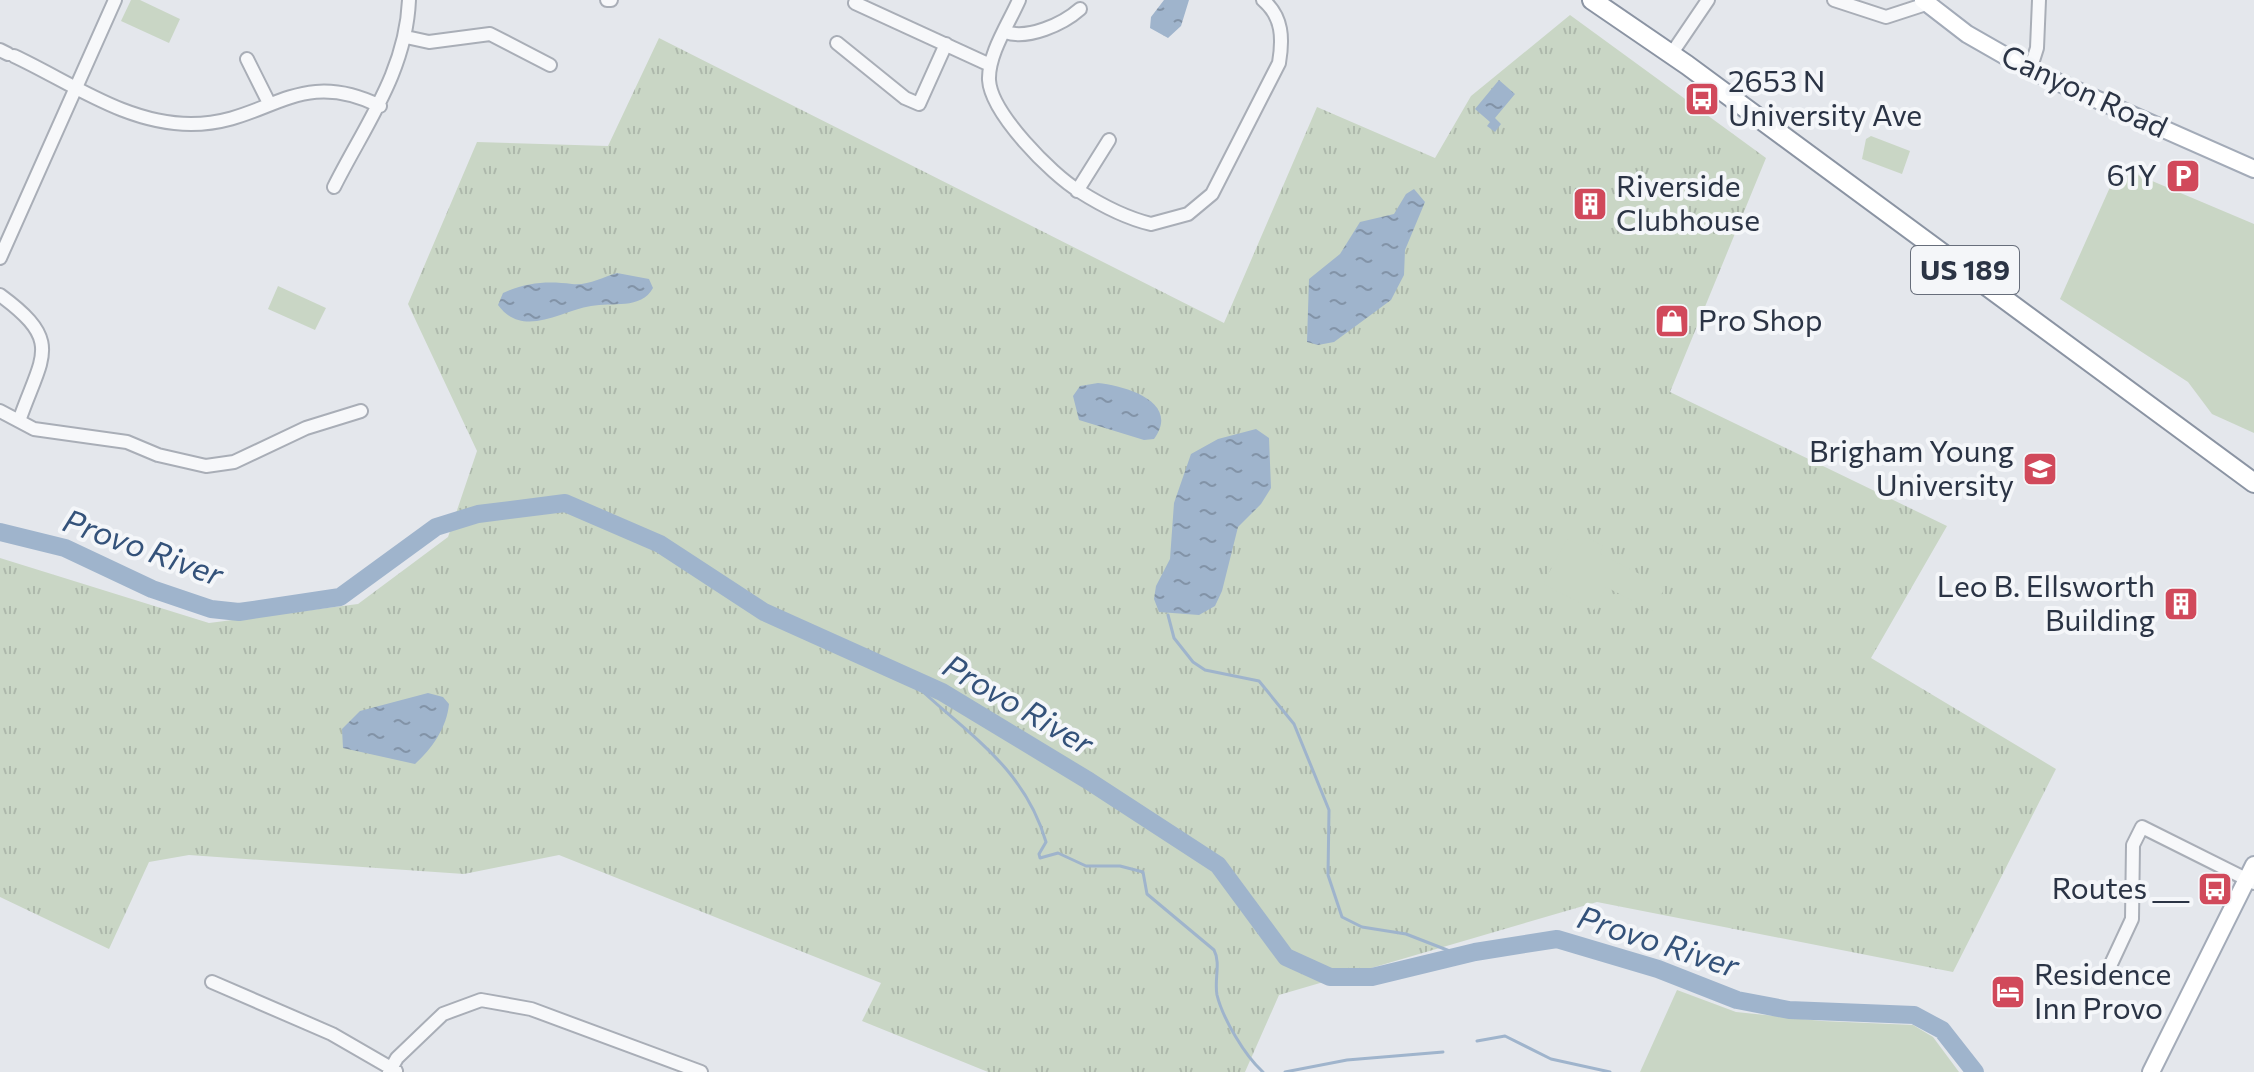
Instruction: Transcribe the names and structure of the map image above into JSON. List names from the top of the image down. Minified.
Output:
{"streets":{"highway":["US 189"],"main road":["Canyon Road"]},"water":["Provo River"],"places":{"bus stop":["2653 N University Ave","Routes ___"],"parking":["61Y"],"building":["Riverside Clubhouse","Leo B. Ellsworth Building"],"shop":["Pro Shop"],"school or university":["Brigham Young University"],"hotel":["Residence Inn Provo"]}}
